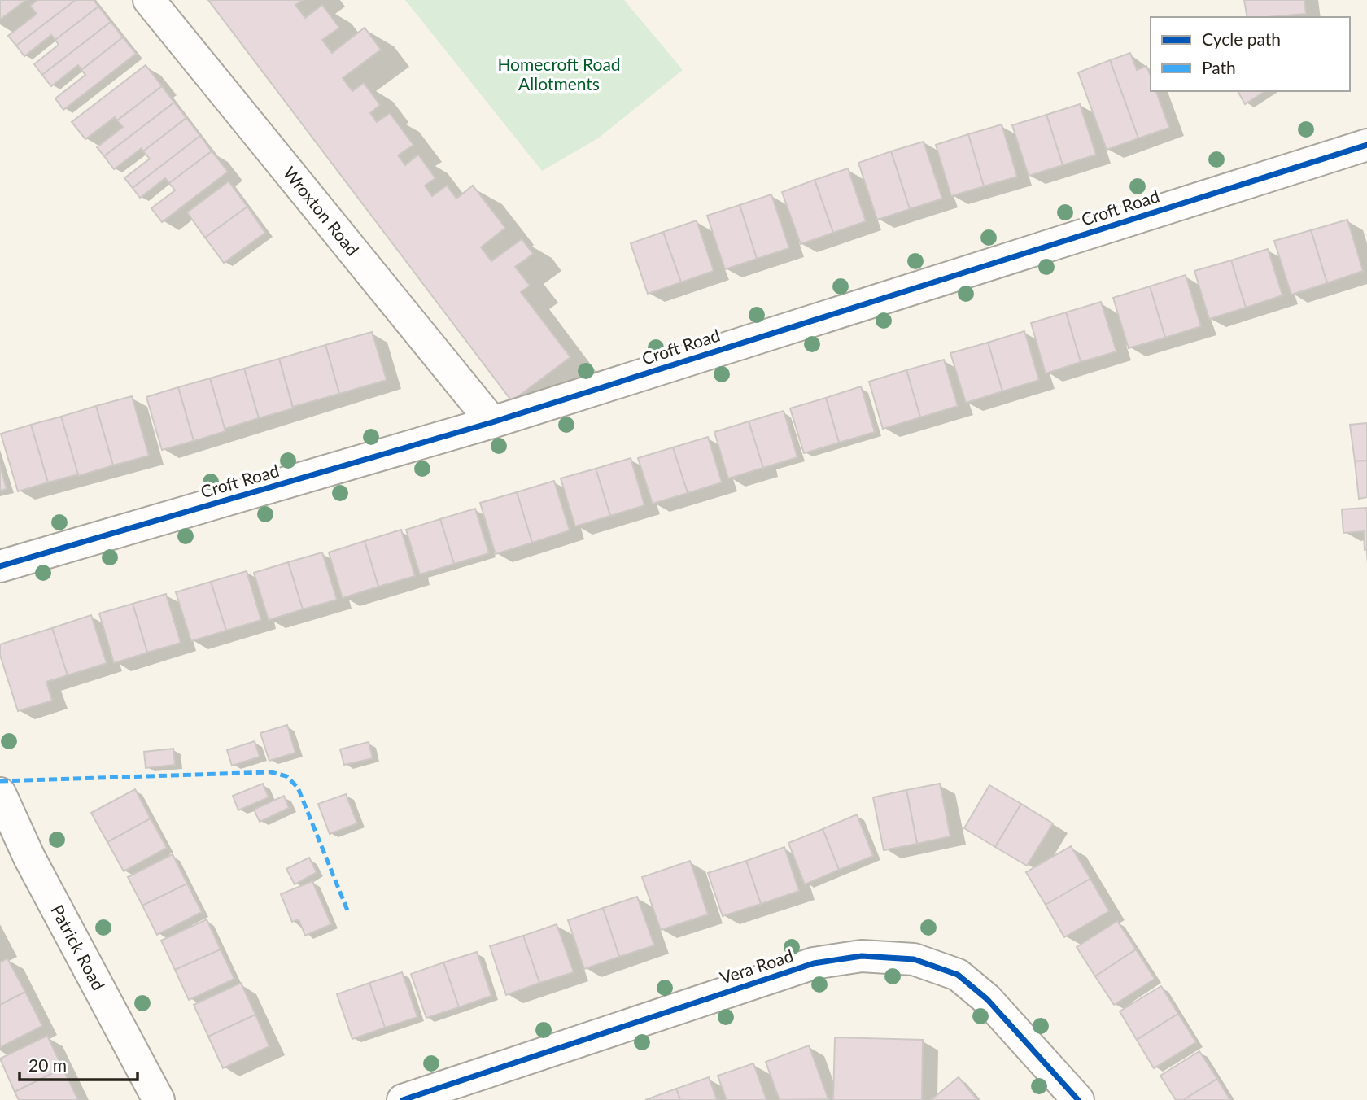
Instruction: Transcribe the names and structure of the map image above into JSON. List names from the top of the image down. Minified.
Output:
{"streets":{"street":["Croft Road","Wroxton Road","Patrick Road","Vera Road"]},"crossings":[["Croft Road","Wroxton Road"]],"parks":["Homecroft Road Allotments"],"legend":["Cycle path","Path"],"scale_bar":"20 m"}
